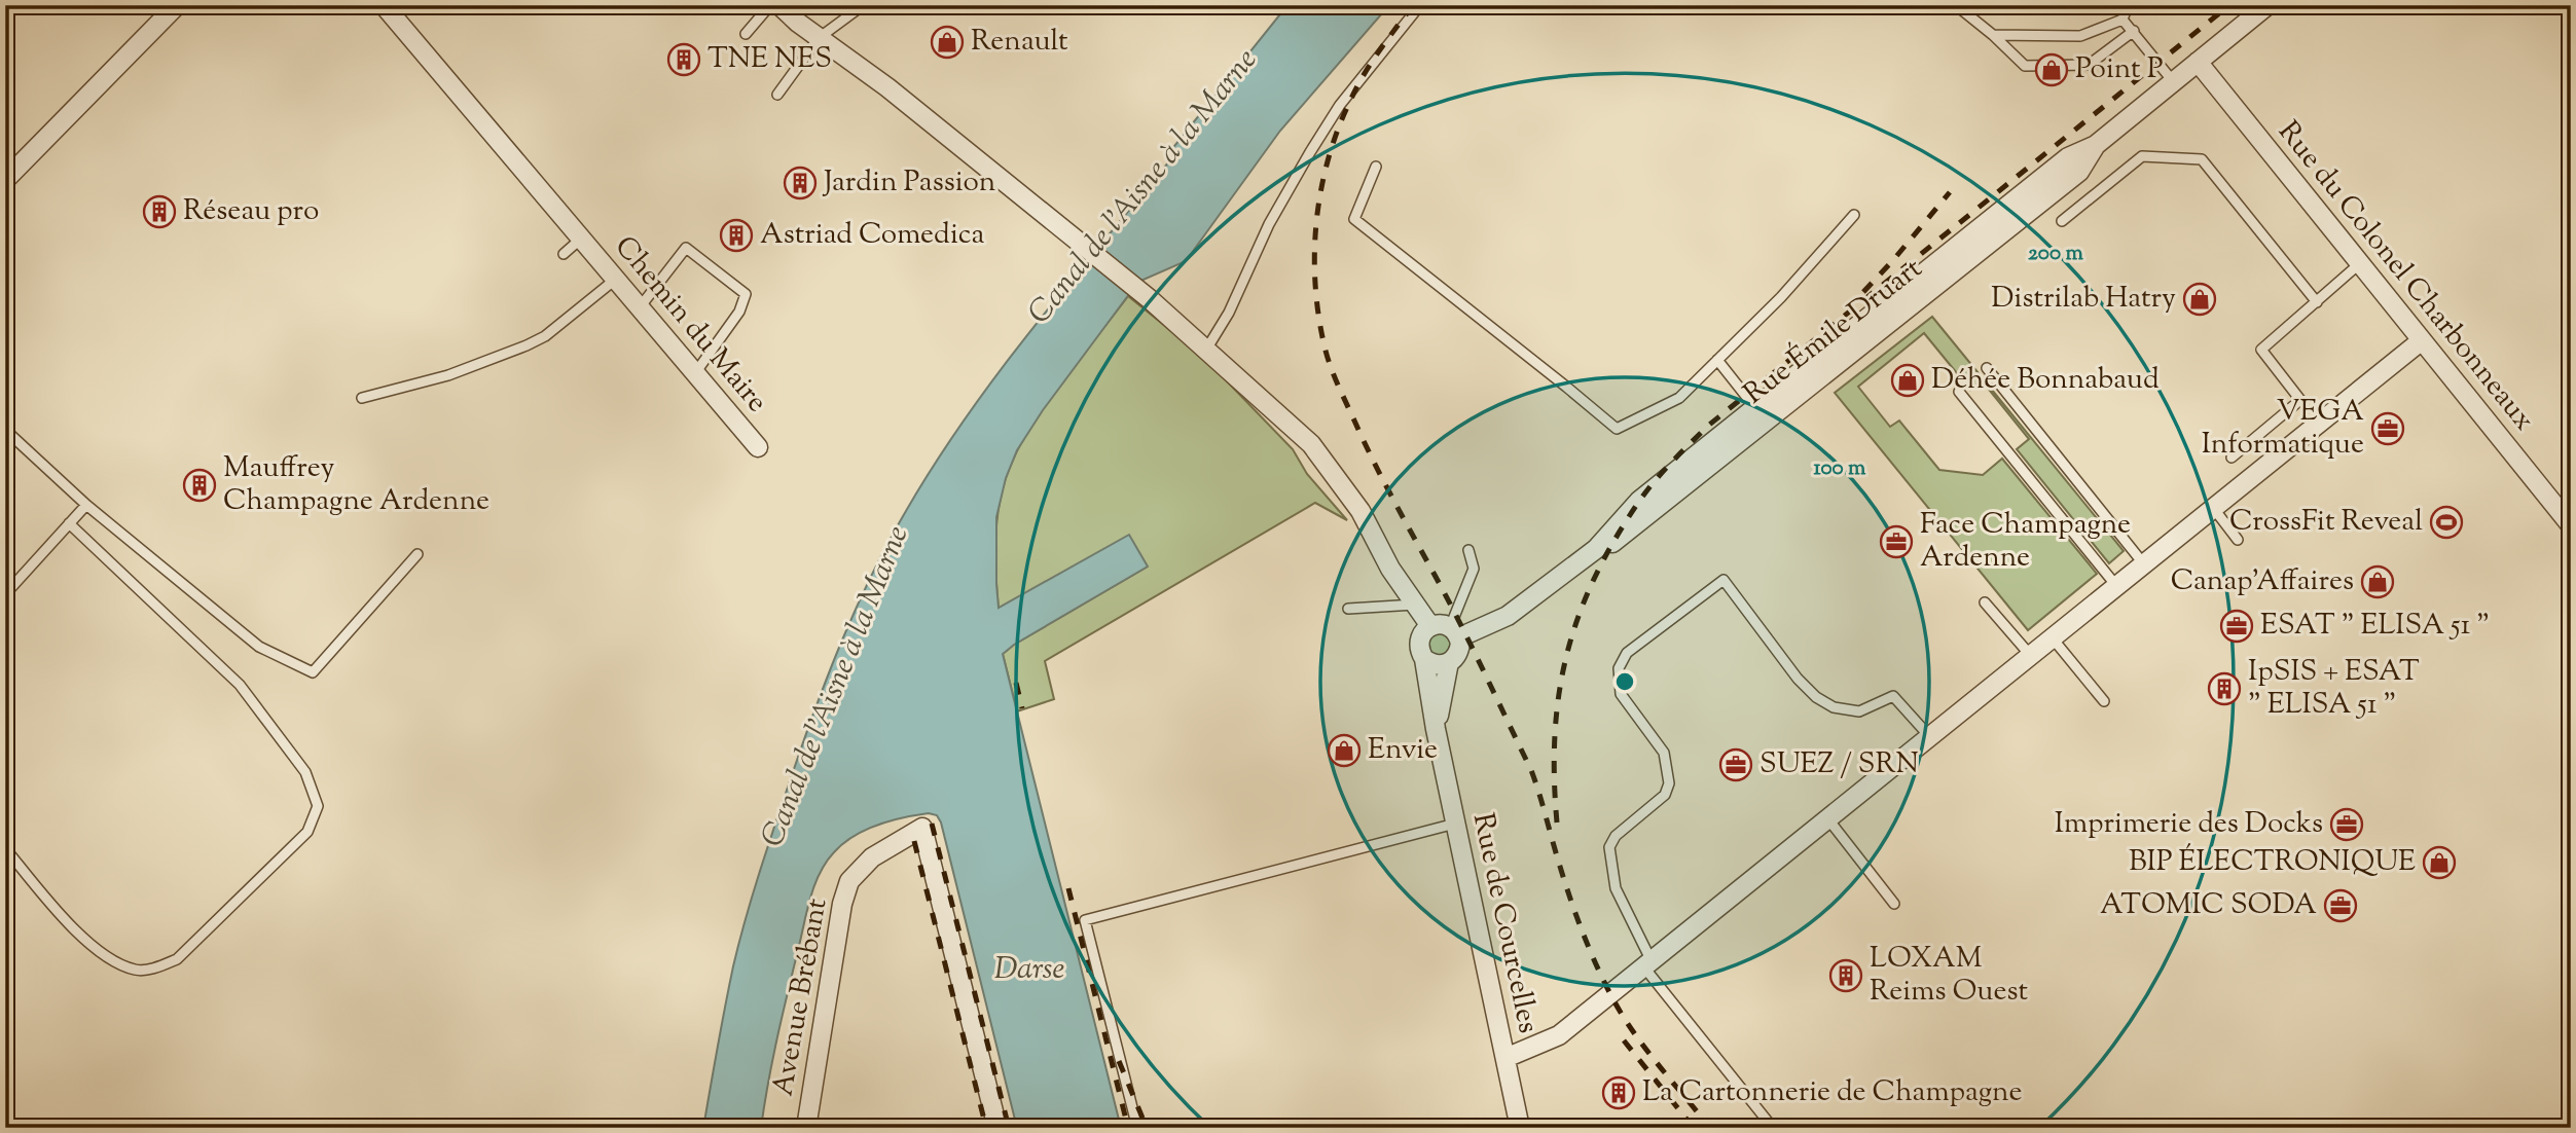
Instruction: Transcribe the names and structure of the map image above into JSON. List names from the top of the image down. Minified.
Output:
{"streets":{"street":["Rue du Colonel Charbonneaux","Chemin du Maire","Rue Émile Druart","Rue de Courcelles","Avenue Brébant"]},"crossings":[["Rue du Colonel Charbonneaux","Rue Émile Druart"],["Rue Émile Druart","Rue de Courcelles"]],"water":["Canal de l'Aisne à la Marne","Darse"],"places":{"shop":["Renault","Point P","Distrilab Hatry","Déhée Bonnabaud","Canap'Affaires","Envie","BIP ÉLECTRONIQUE"],"building":["TNE NES","Jardin Passion","Réseau pro","Astriad Comedica","Mauffrey Champagne Ardenne","IpSIS + ESAT \" ELISA 51 \"","LOXAM Reims Ouest","La Cartonnerie de Champagne"],"office":["VEGA Informatique","Face Champagne Ardenne","ESAT \" ELISA 51 \"","SUEZ / SRN","Imprimerie des Docks","ATOMIC SODA"],"sports":["CrossFit Reveal"]},"rings":["200 m","100 m"]}
